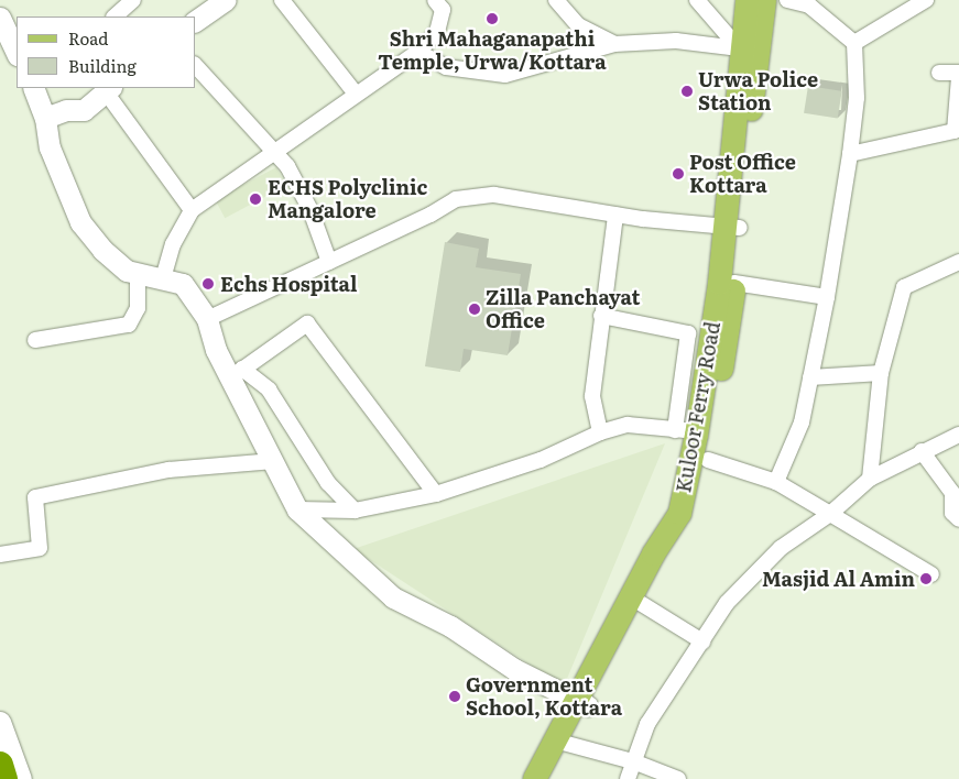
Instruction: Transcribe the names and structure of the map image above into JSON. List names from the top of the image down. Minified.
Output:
{"streets":{"main road":["Kuloor Ferry Road"]},"places":["Shri Mahaganapathi Temple, Urwa/Kottara","Urwa Police Station","Post Office Kottara","ECHS Polyclinic Mangalore","Echs Hospital","Zilla Panchayat Office","Masjid Al Amin","Government School, Kottara"],"legend":["Road","Building"]}
